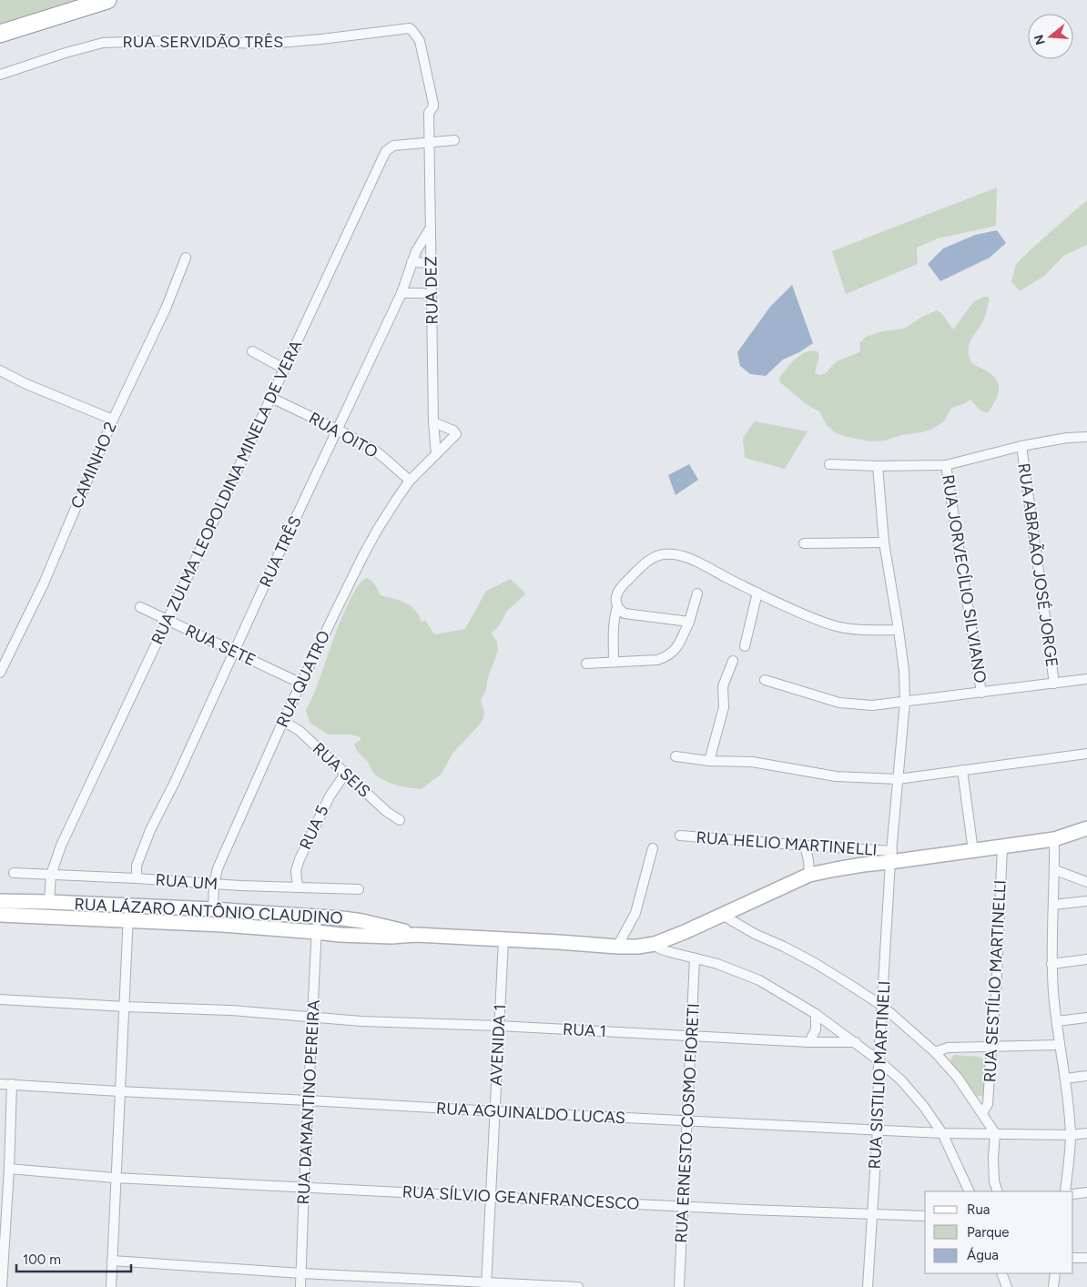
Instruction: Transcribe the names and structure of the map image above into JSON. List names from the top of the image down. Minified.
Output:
{"streets":{"main road":["RUA LÁZARO ANTÔNIO CLAUDINO"],"street":["RUA SERVIDÃO TRÊS","RUA DEZ","RUA OITO","CAMINHO 2","RUA ZULMA LEOPOLDINA MINELA DE VERA","RUA TRÊS","RUA ABRAÃO JOSÉ JORGE","RUA JORVECÍLIO SILVIANO","RUA SETE","RUA QUATRO","RUA SEIS","RUA 5","RUA HELIO MARTINELLI","RUA UM","RUA SESTÍLIO MARTINELLI","RUA 1","AVENIDA 1","RUA SISTILIO MARTINELI","RUA DAMANTINO PEREIRA","RUA AGUINALDO LUCAS","RUA ERNESTO COSMO FIORETI","RUA SÍLVIO GEANFRANCESCO"]},"crossings":[["RUA SERVIDÃO TRÊS","RUA DEZ"],["RUA DEZ","RUA ZULMA LEOPOLDINA MINELA DE VERA"],["RUA DEZ","RUA TRÊS"],["RUA DEZ","RUA QUATRO"],["RUA OITO","RUA ZULMA LEOPOLDINA MINELA DE VERA"],["RUA OITO","RUA TRÊS"],["RUA OITO","RUA QUATRO"],["RUA ZULMA LEOPOLDINA MINELA DE VERA","RUA SETE"],["RUA ZULMA LEOPOLDINA MINELA DE VERA","RUA UM"],["RUA ZULMA LEOPOLDINA MINELA DE VERA","RUA LÁZARO ANTÔNIO CLAUDINO"],["RUA TRÊS","RUA SETE"],["RUA TRÊS","RUA UM"],["RUA SETE","RUA QUATRO"],["RUA QUATRO","RUA SEIS"],["RUA QUATRO","RUA UM"],["RUA QUATRO","RUA LÁZARO ANTÔNIO CLAUDINO"],["RUA SEIS","RUA 5"],["RUA 5","RUA UM"],["RUA HELIO MARTINELLI","RUA LÁZARO ANTÔNIO CLAUDINO"],["RUA HELIO MARTINELLI","RUA SISTILIO MARTINELI"],["RUA LÁZARO ANTÔNIO CLAUDINO","RUA SESTÍLIO MARTINELLI"],["RUA LÁZARO ANTÔNIO CLAUDINO","AVENIDA 1"],["RUA LÁZARO ANTÔNIO CLAUDINO","RUA SISTILIO MARTINELI"],["RUA LÁZARO ANTÔNIO CLAUDINO","RUA DAMANTINO PEREIRA"],["RUA 1","AVENIDA 1"],["RUA 1","RUA DAMANTINO PEREIRA"],["RUA 1","RUA ERNESTO COSMO FIORETI"],["AVENIDA 1","RUA AGUINALDO LUCAS"],["AVENIDA 1","RUA SÍLVIO GEANFRANCESCO"],["RUA SISTILIO MARTINELI","RUA AGUINALDO LUCAS"],["RUA SISTILIO MARTINELI","RUA SÍLVIO GEANFRANCESCO"],["RUA DAMANTINO PEREIRA","RUA AGUINALDO LUCAS"],["RUA DAMANTINO PEREIRA","RUA SÍLVIO GEANFRANCESCO"],["RUA AGUINALDO LUCAS","RUA ERNESTO COSMO FIORETI"],["RUA ERNESTO COSMO FIORETI","RUA SÍLVIO GEANFRANCESCO"]],"legend":["Rua","Parque","Água"],"scale_bar":"100 m","north":"left"}
